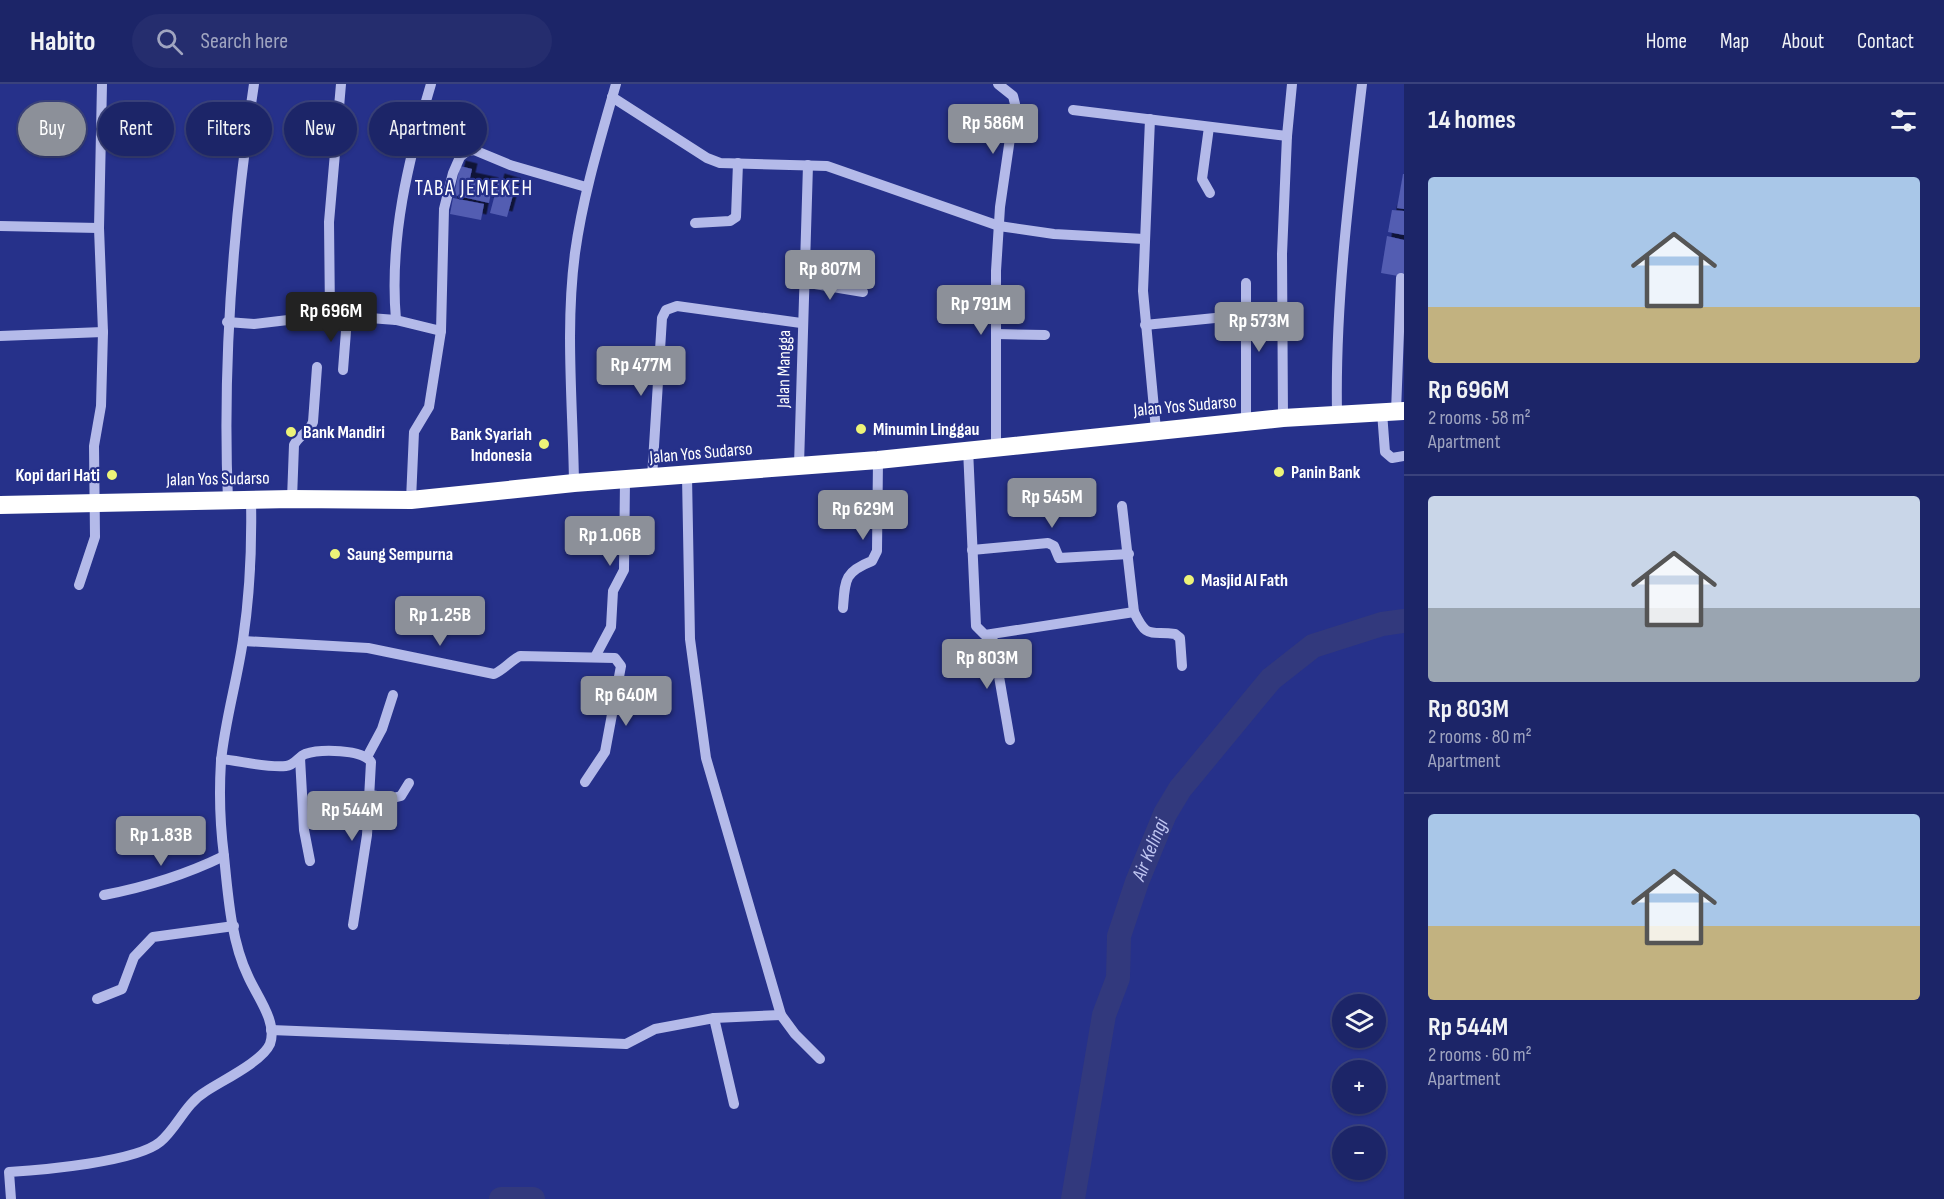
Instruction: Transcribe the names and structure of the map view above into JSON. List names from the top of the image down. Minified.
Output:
{"streets":{"highway":["Jalan Yos Sudarso"],"street":["Jalan Mangga"]},"crossings":[["Jalan Mangga","Jalan Yos Sudarso"]],"districts":["TABA JEMEKEH"],"water":["Air Kelingi"],"places":["Minumin Linggau","Bank Mandiri","Bank Syariah Indonesia","Panin Bank","Kopi dari Hati","Saung Sempurna","Masjid Al Fath"],"page":{"header":"Habito","search":"Search here","nav":["Home","Map","About","Contact"],"heading":"14 homes","chip":["Buy","Rent","Filters","New","Apartment"],"price":["Rp 586M","Rp 807M","Rp 791M","Rp 696M","Rp 573M","Rp 477M","Rp 545M","Rp 629M","Rp 1.06B","Rp 1.25B","Rp 803M","Rp 640M","Rp 544M","Rp 1.83B"],"list":[{"name":"Rp 696M","note":"2 rooms · 58 m² · Apartment"},{"name":"Rp 803M","note":"2 rooms · 80 m² · Apartment"},{"name":"Rp 544M","note":"2 rooms · 60 m² · Apartment"}],"map_buttons":["+","−"]}}
